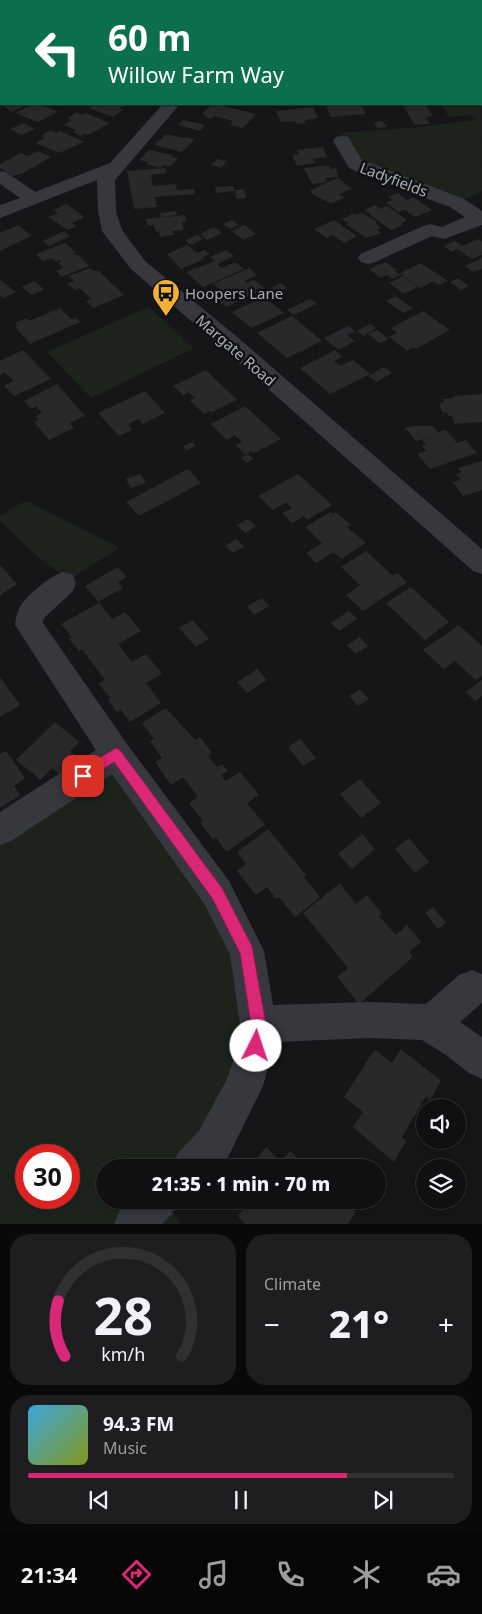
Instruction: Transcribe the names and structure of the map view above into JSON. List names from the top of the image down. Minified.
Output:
{"streets":{"street":["Ladyfields","Margate Road"]},"places":{"bus stop":["Hoopers Lane"]},"page":{"turn":["60 m","Willow Farm Way"],"limit":"30","trip":"21:35 · 1 min · 70 m","tile":"Climate","heat":["−","21°","+"],"song":["94.3 FM","Music"],"tabs":"21:34","gauge":["28","km/h"]}}
